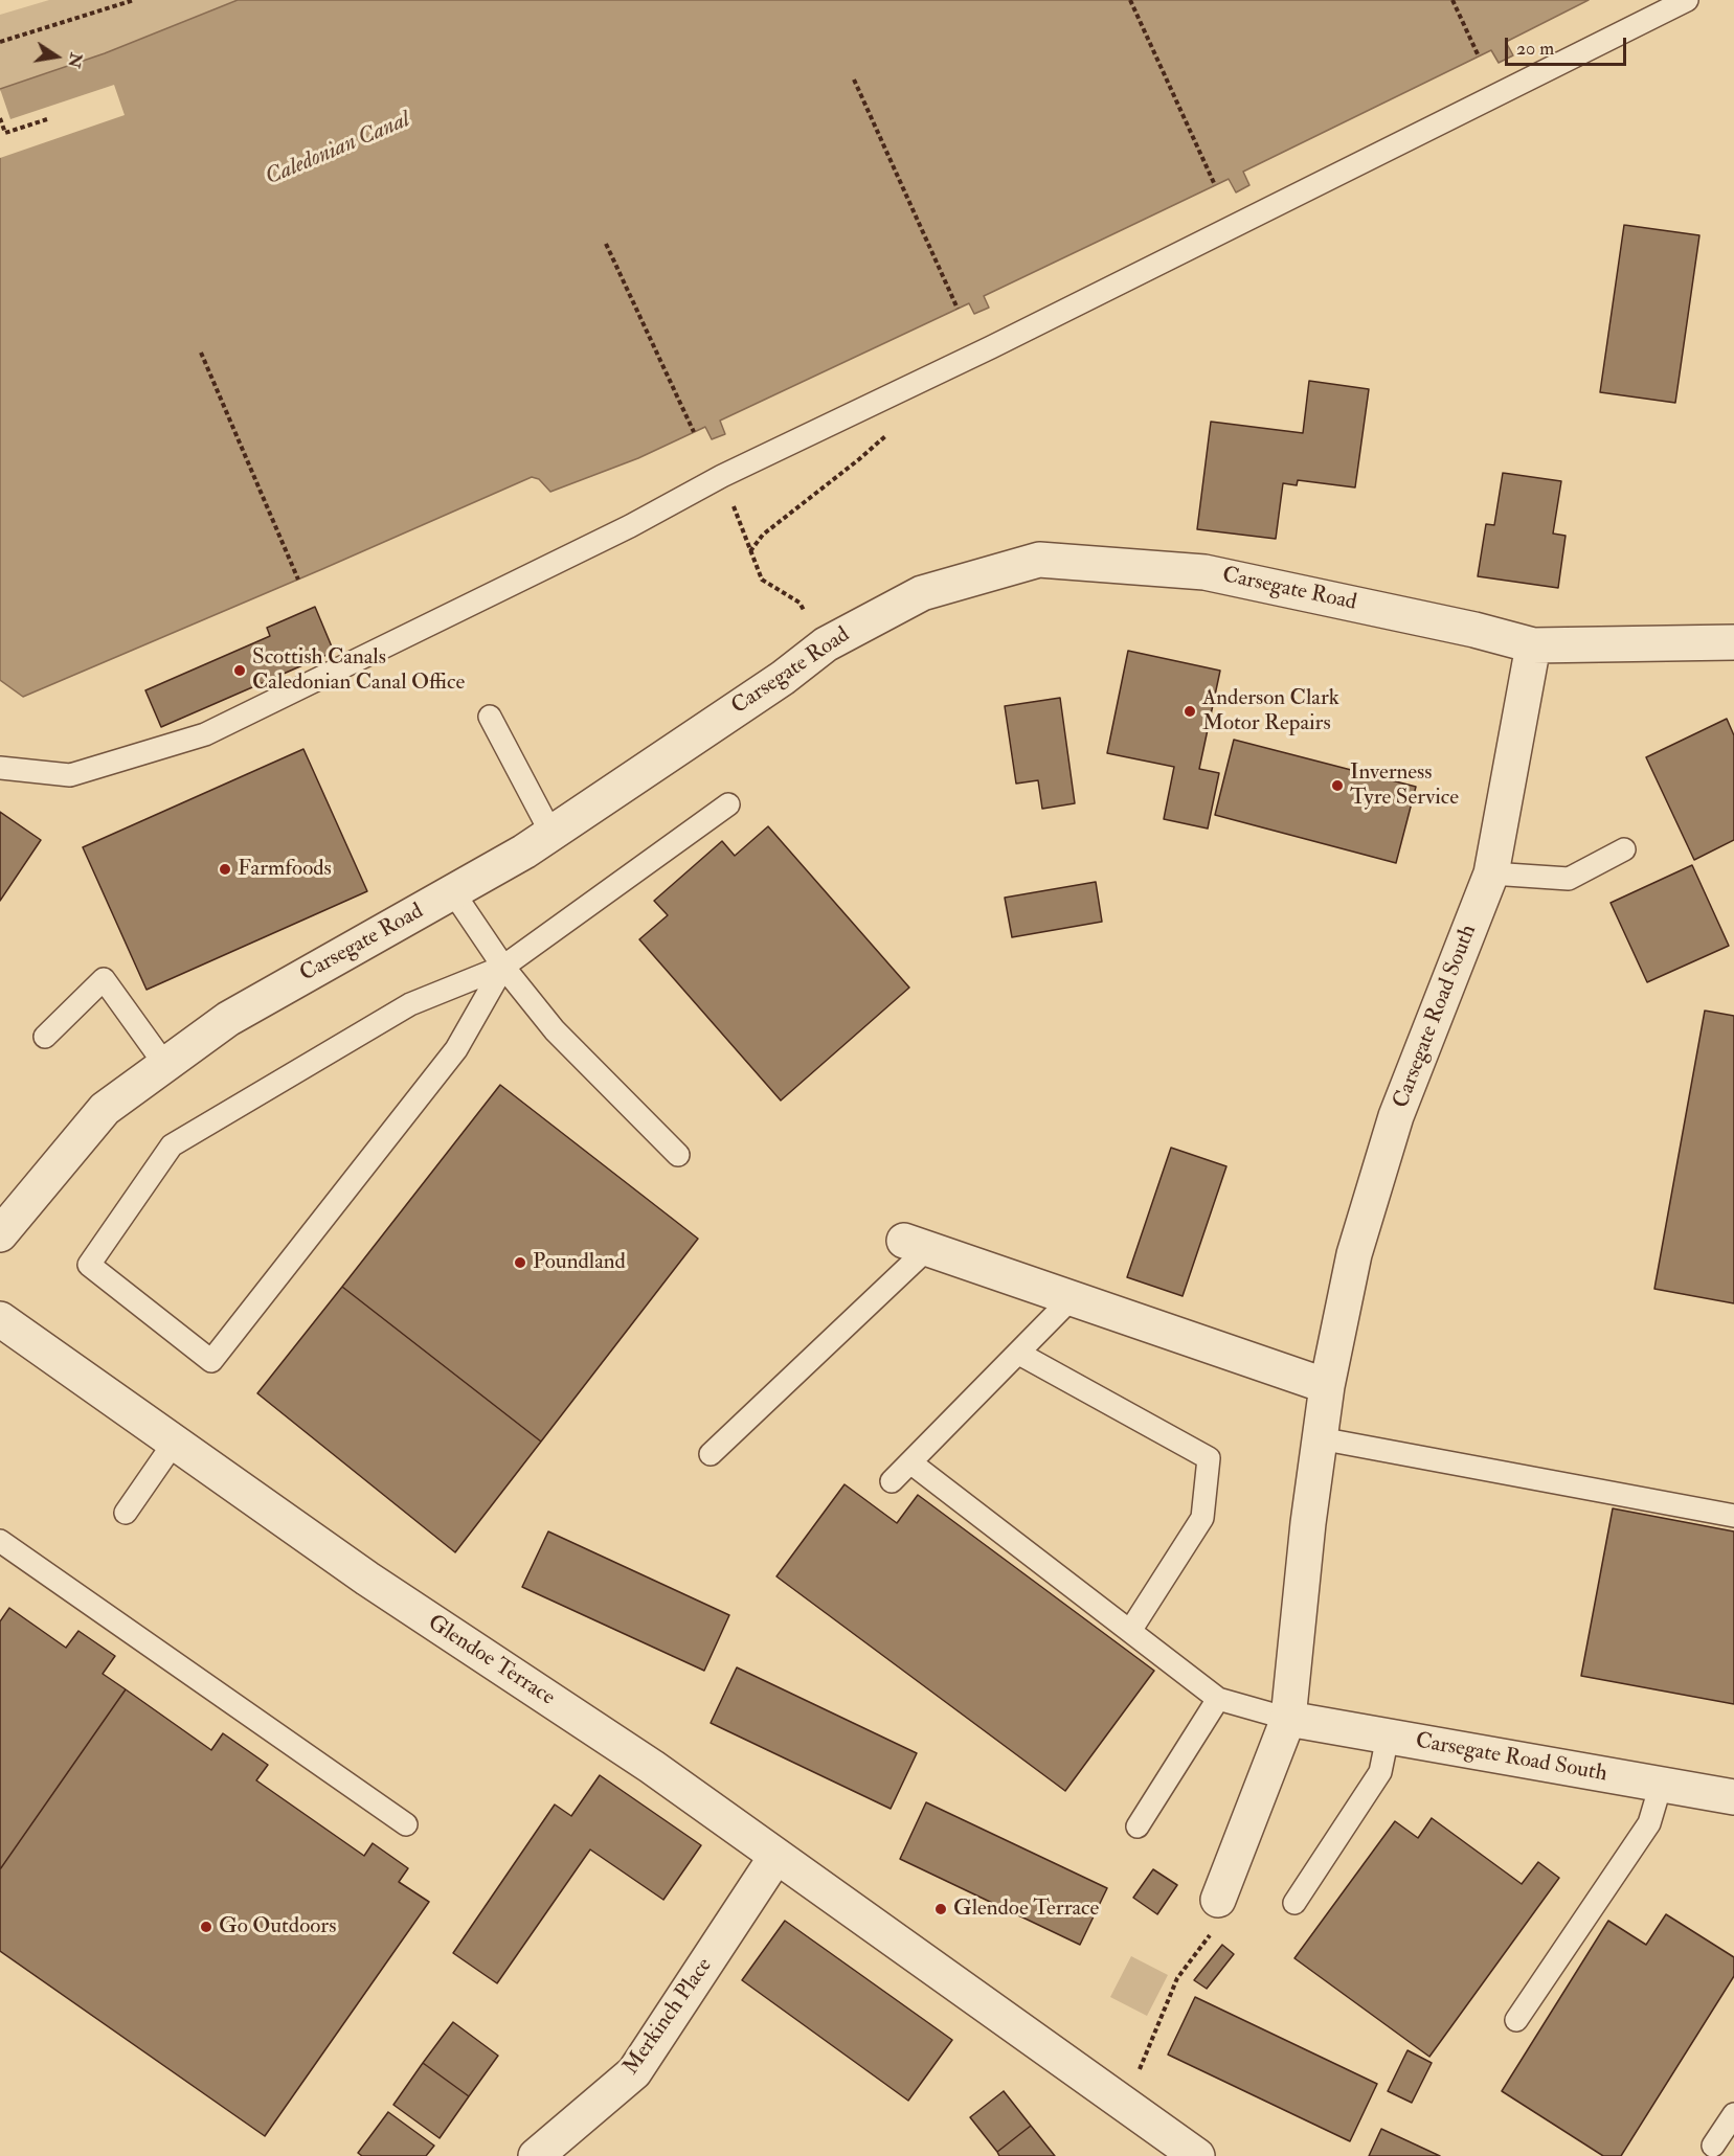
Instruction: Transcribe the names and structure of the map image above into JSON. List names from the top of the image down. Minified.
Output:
{"streets":{"street":["Carsegate Road","Carsegate Road South","Glendoe Terrace","Merkinch Place"]},"crossings":[["Carsegate Road","Carsegate Road South"],["Glendoe Terrace","Merkinch Place"]],"water":["Caledonian Canal"],"places":["Scottish Canals Caledonian Canal Office","Anderson Clark Motor Repairs","Inverness Tyre Service","Farmfoods","Poundland","Glendoe Terrace","Go Outdoors"],"scale_bar":"20 m","north":"right"}
